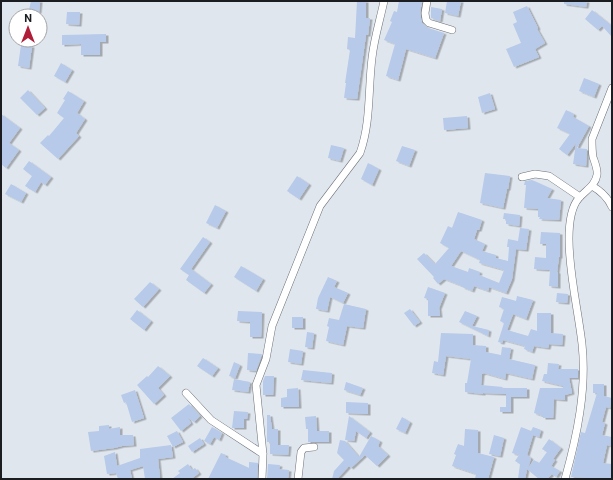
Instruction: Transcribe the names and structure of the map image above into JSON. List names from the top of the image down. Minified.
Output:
{"north":"top"}
